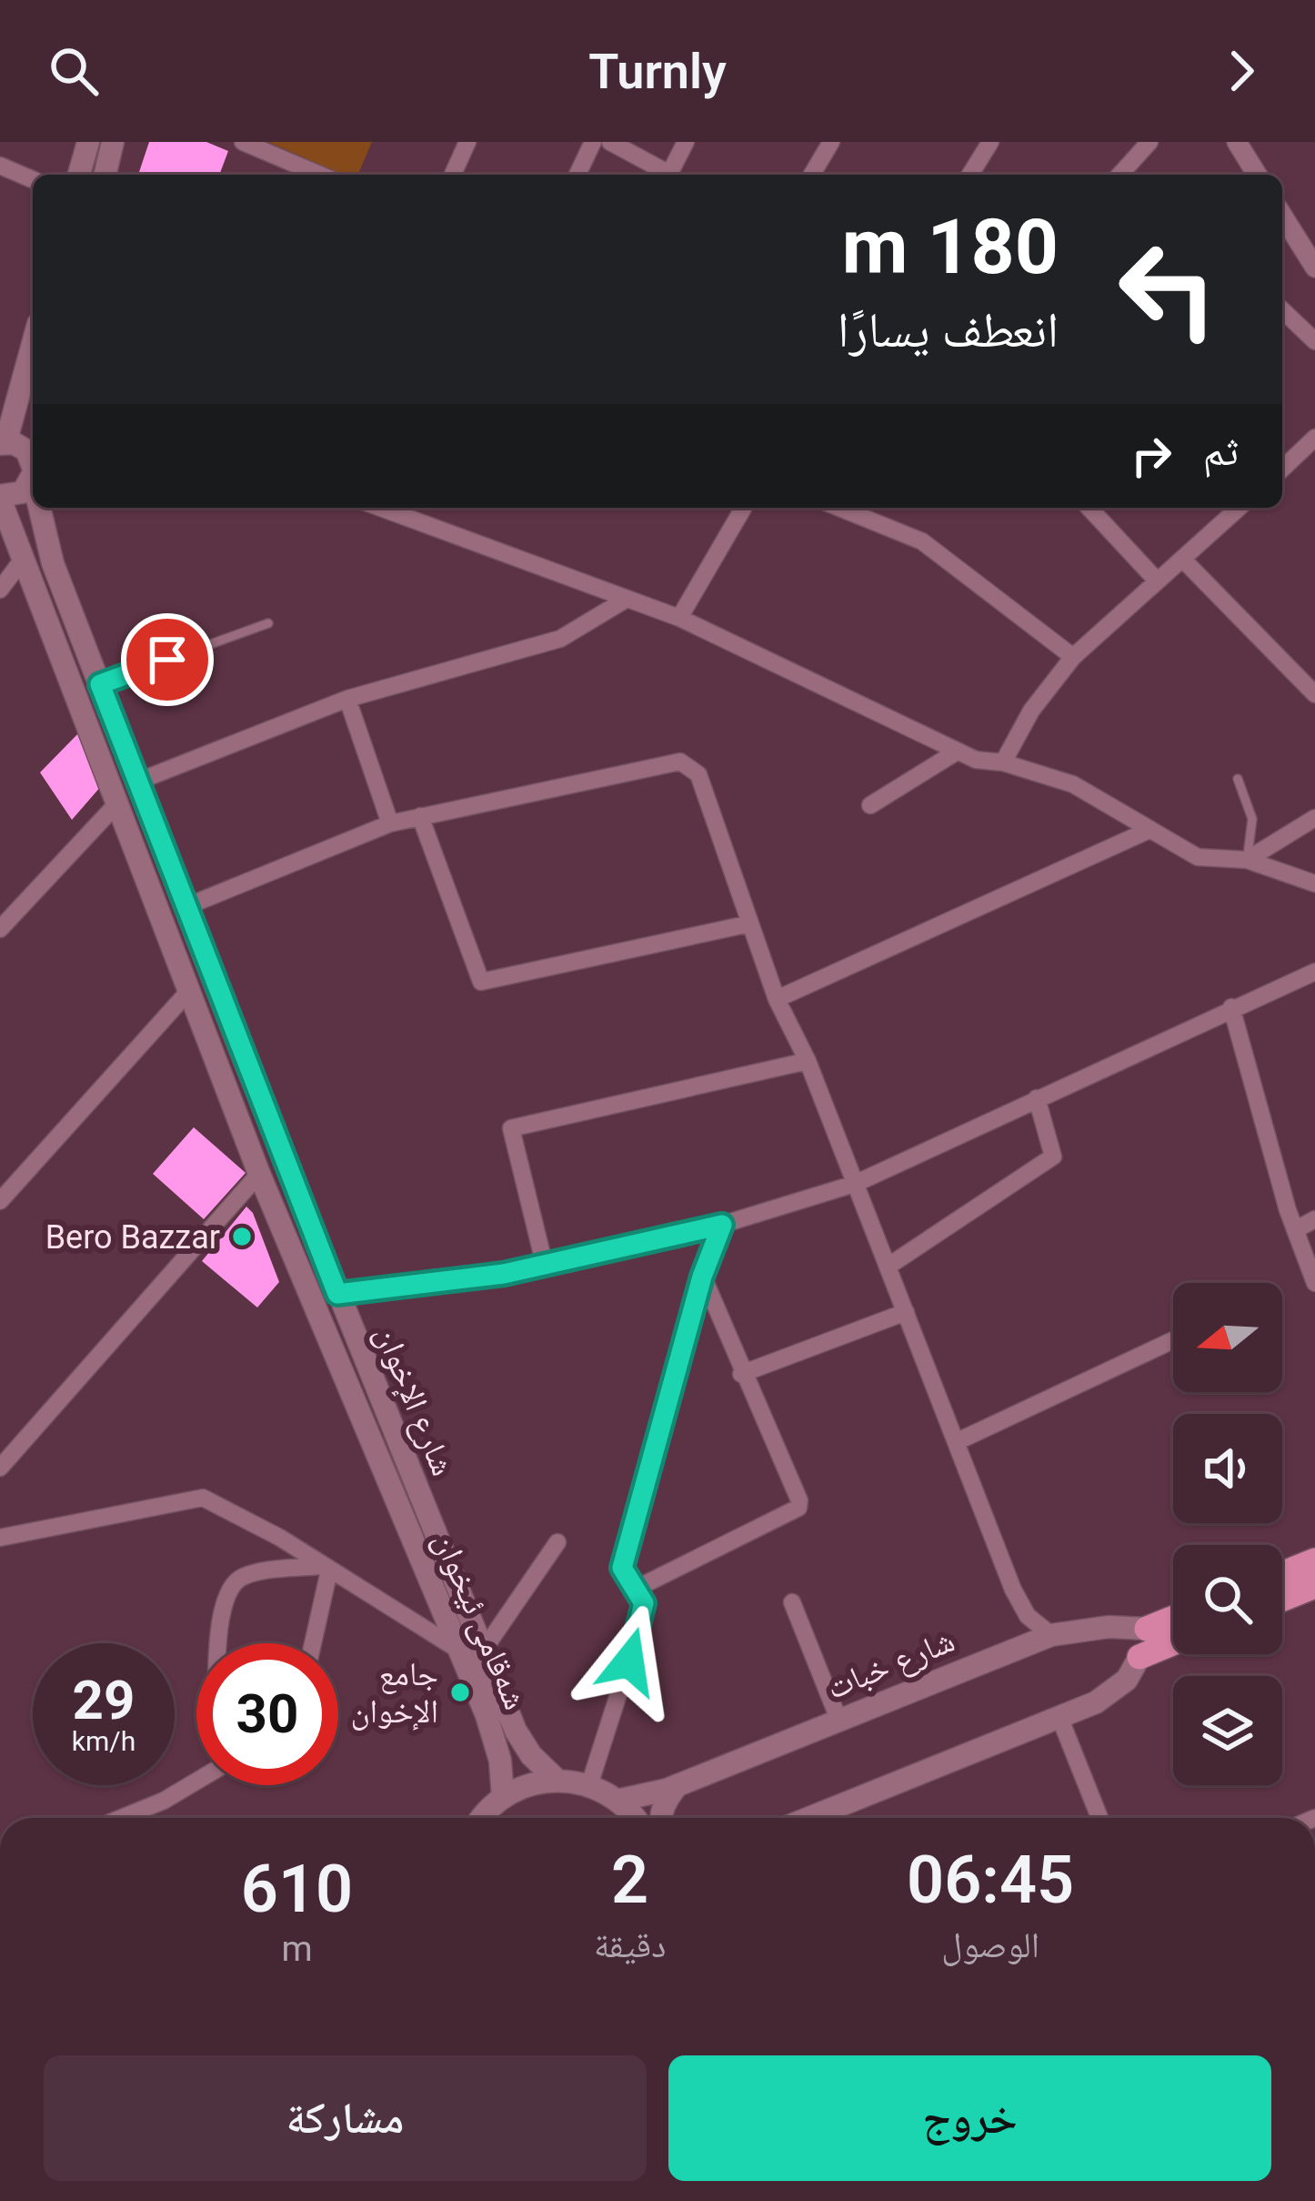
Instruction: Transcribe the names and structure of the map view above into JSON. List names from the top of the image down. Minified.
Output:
{"streets":{"main road":["شارع الإخوان","شەقامی ئیخوان","شارع خبات"]},"crossings":[["شارع الإخوان","شەقامی ئیخوان"]],"places":["Bero Bazzar","جامع الإخوان"],"north":"left","page":{"header":"Turnly","turn":["180 m","انعطف يسارًا"],"then":"ثم","speed":"29 km/h","limit":"30","eta":["06:45","الوصول","2","دقيقة","610","m"],"buttons":["خروج","مشاركة"]}}
